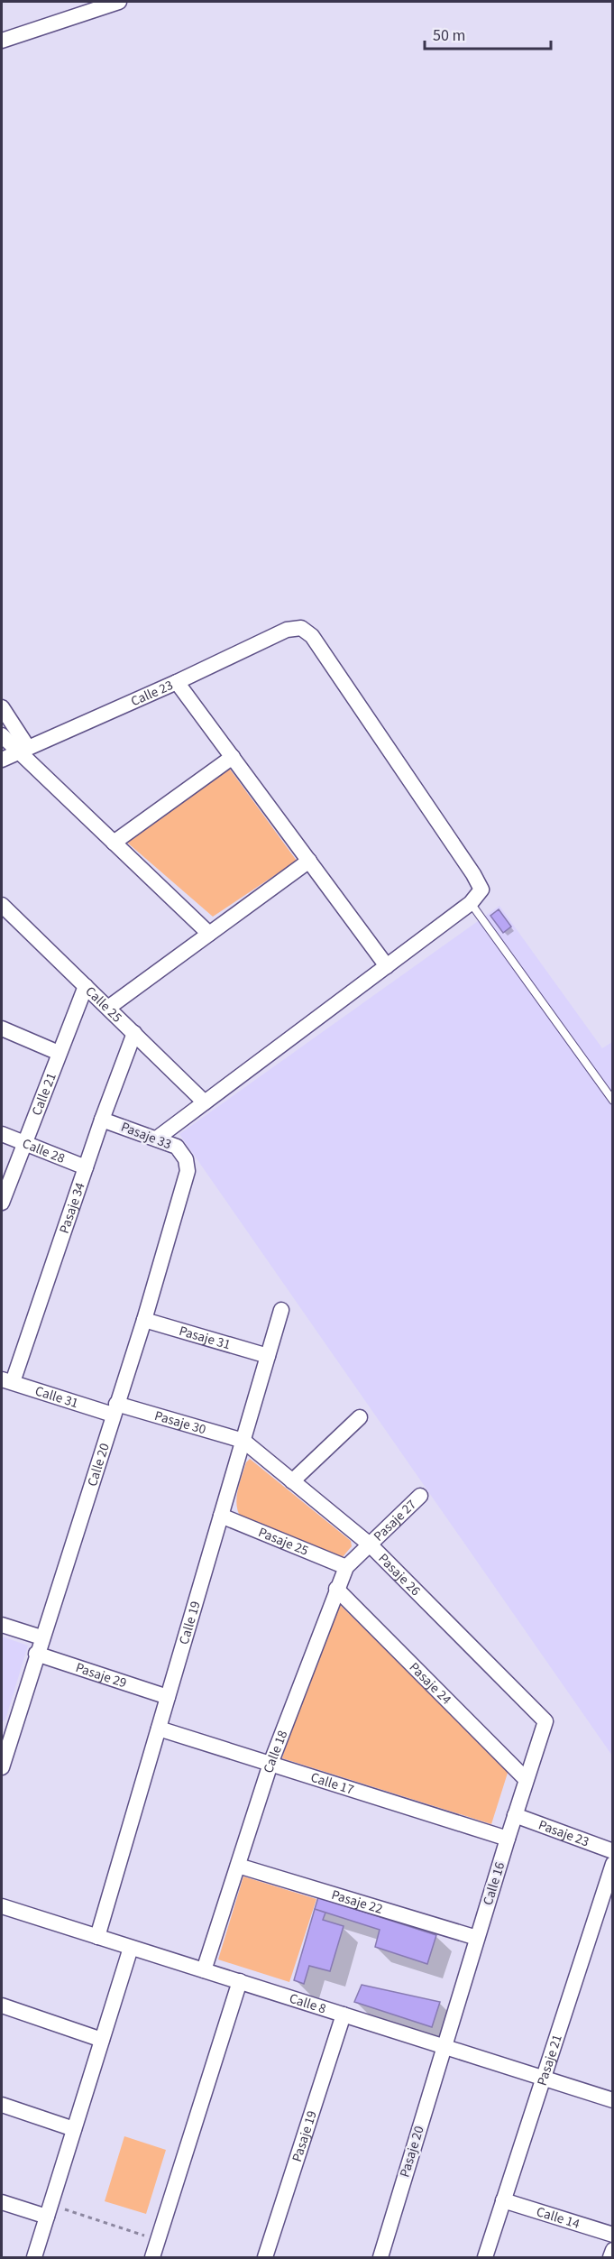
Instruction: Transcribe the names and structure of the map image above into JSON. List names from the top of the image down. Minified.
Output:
{"streets":{"street":["Calle 23","Calle 25","Calle 21","Pasaje 33","Calle 28","Pasaje 34","Pasaje 31","Calle 31","Pasaje 30","Calle 20","Pasaje 27","Pasaje 25","Pasaje 26","Calle 19","Pasaje 29","Pasaje 24","Calle 18","Calle 17","Pasaje 23","Calle 16","Pasaje 22","Calle 8","Pasaje 21","Pasaje 19","Pasaje 20","Calle 14"]},"crossings":[["Calle 25","Calle 21"],["Calle 25","Pasaje 34"],["Calle 21","Calle 28"],["Pasaje 33","Pasaje 34"],["Pasaje 33","Calle 20"],["Calle 28","Pasaje 34"],["Pasaje 34","Calle 31"],["Pasaje 31","Calle 20"],["Pasaje 31","Calle 19"],["Calle 31","Pasaje 30"],["Calle 31","Calle 20"],["Pasaje 30","Calle 20"],["Pasaje 30","Pasaje 26"],["Pasaje 30","Calle 19"],["Calle 20","Pasaje 29"],["Pasaje 27","Pasaje 26"],["Pasaje 27","Calle 18"],["Pasaje 25","Calle 19"],["Pasaje 25","Calle 18"],["Pasaje 26","Calle 19"],["Pasaje 26","Calle 18"],["Pasaje 26","Calle 16"],["Calle 19","Pasaje 29"],["Calle 19","Calle 17"],["Calle 19","Calle 8"],["Pasaje 24","Calle 18"],["Pasaje 24","Calle 16"],["Calle 18","Calle 17"],["Calle 18","Pasaje 22"],["Calle 18","Calle 8"],["Calle 17","Calle 16"],["Pasaje 23","Calle 16"],["Calle 16","Pasaje 22"],["Calle 16","Calle 8"],["Calle 16","Pasaje 20"],["Calle 8","Pasaje 21"],["Calle 8","Pasaje 19"],["Calle 8","Pasaje 20"],["Pasaje 21","Calle 14"]],"scale_bar":"50 m"}
